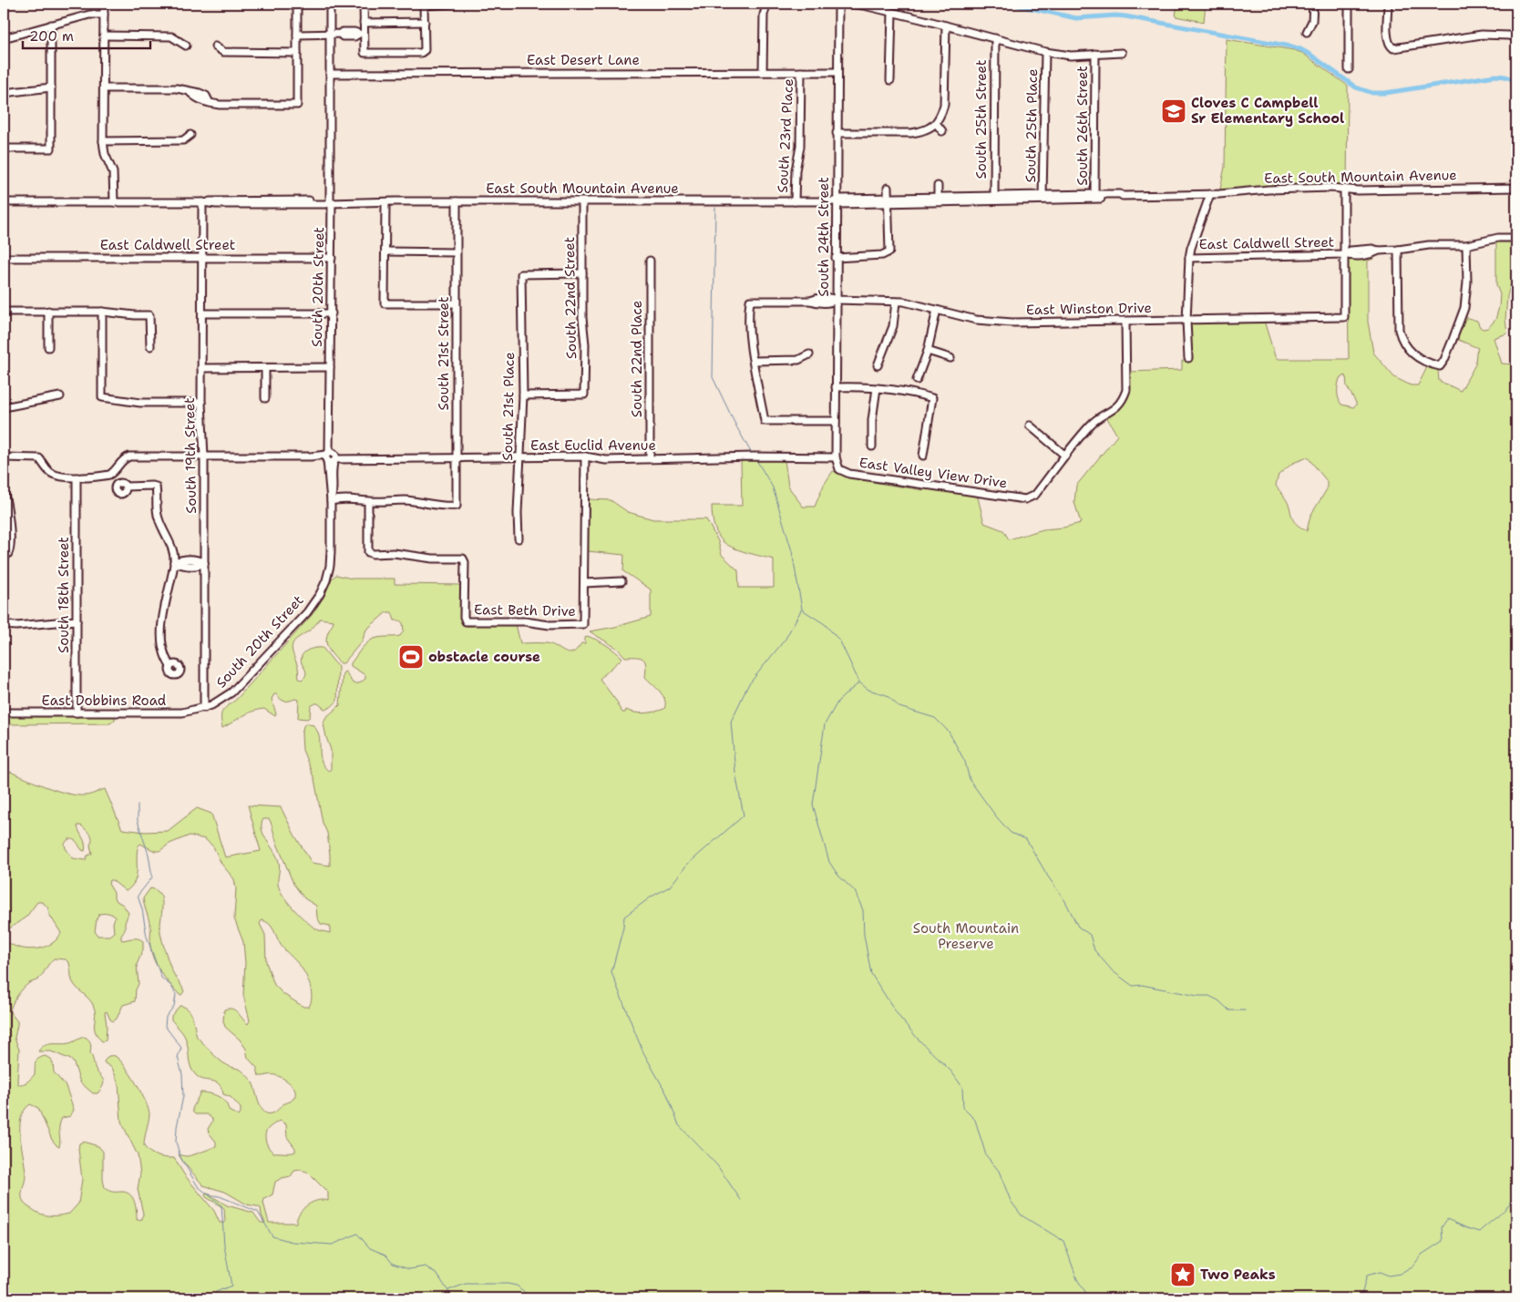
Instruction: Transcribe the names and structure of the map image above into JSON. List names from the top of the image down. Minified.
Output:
{"streets":{"street":["East Desert Lane","South 25th Street","South 25th Place","South 26th Street","South 23rd Place","East South Mountain Avenue","South 24th Street","East Caldwell Street","South 20th Street","South 22nd Street","East Winston Drive","South 21st Street","South 22nd Place","South 21st Place","East Euclid Avenue","South 19th Street","East Valley View Drive","South 18th Street","East Beth Drive","East Dobbins Road"]},"crossings":[["East Desert Lane","South 23rd Place"],["East Desert Lane","South 24th Street"],["East Desert Lane","South 20th Street"],["South 25th Street","East South Mountain Avenue"],["South 25th Place","East South Mountain Avenue"],["South 26th Street","East South Mountain Avenue"],["South 23rd Place","East South Mountain Avenue"],["East South Mountain Avenue","South 24th Street"],["East South Mountain Avenue","South 20th Street"],["East South Mountain Avenue","South 22nd Street"],["East South Mountain Avenue","South 21st Street"],["East South Mountain Avenue","South 19th Street"],["South 24th Street","East Winston Drive"],["South 24th Street","East Euclid Avenue"],["South 24th Street","East Valley View Drive"],["East Caldwell Street","South 20th Street"],["East Caldwell Street","East Winston Drive"],["East Caldwell Street","South 19th Street"],["South 20th Street","East Euclid Avenue"],["South 20th Street","South 19th Street"],["South 20th Street","East Dobbins Road"],["South 22nd Street","South 21st Place"],["South 21st Street","East Euclid Avenue"],["South 21st Street","East Beth Drive"],["South 22nd Place","East Euclid Avenue"],["South 21st Place","East Euclid Avenue"],["East Euclid Avenue","South 19th Street"],["East Euclid Avenue","South 18th Street"],["South 19th Street","East Dobbins Road"],["South 18th Street","East Dobbins Road"]],"parks":["South Mountain Preserve"],"places":{"school or university":["Cloves C Campbell Sr Elementary School"],"sports":["obstacle course"],"place":["Two Peaks"]},"scale_bar":"200 m"}
